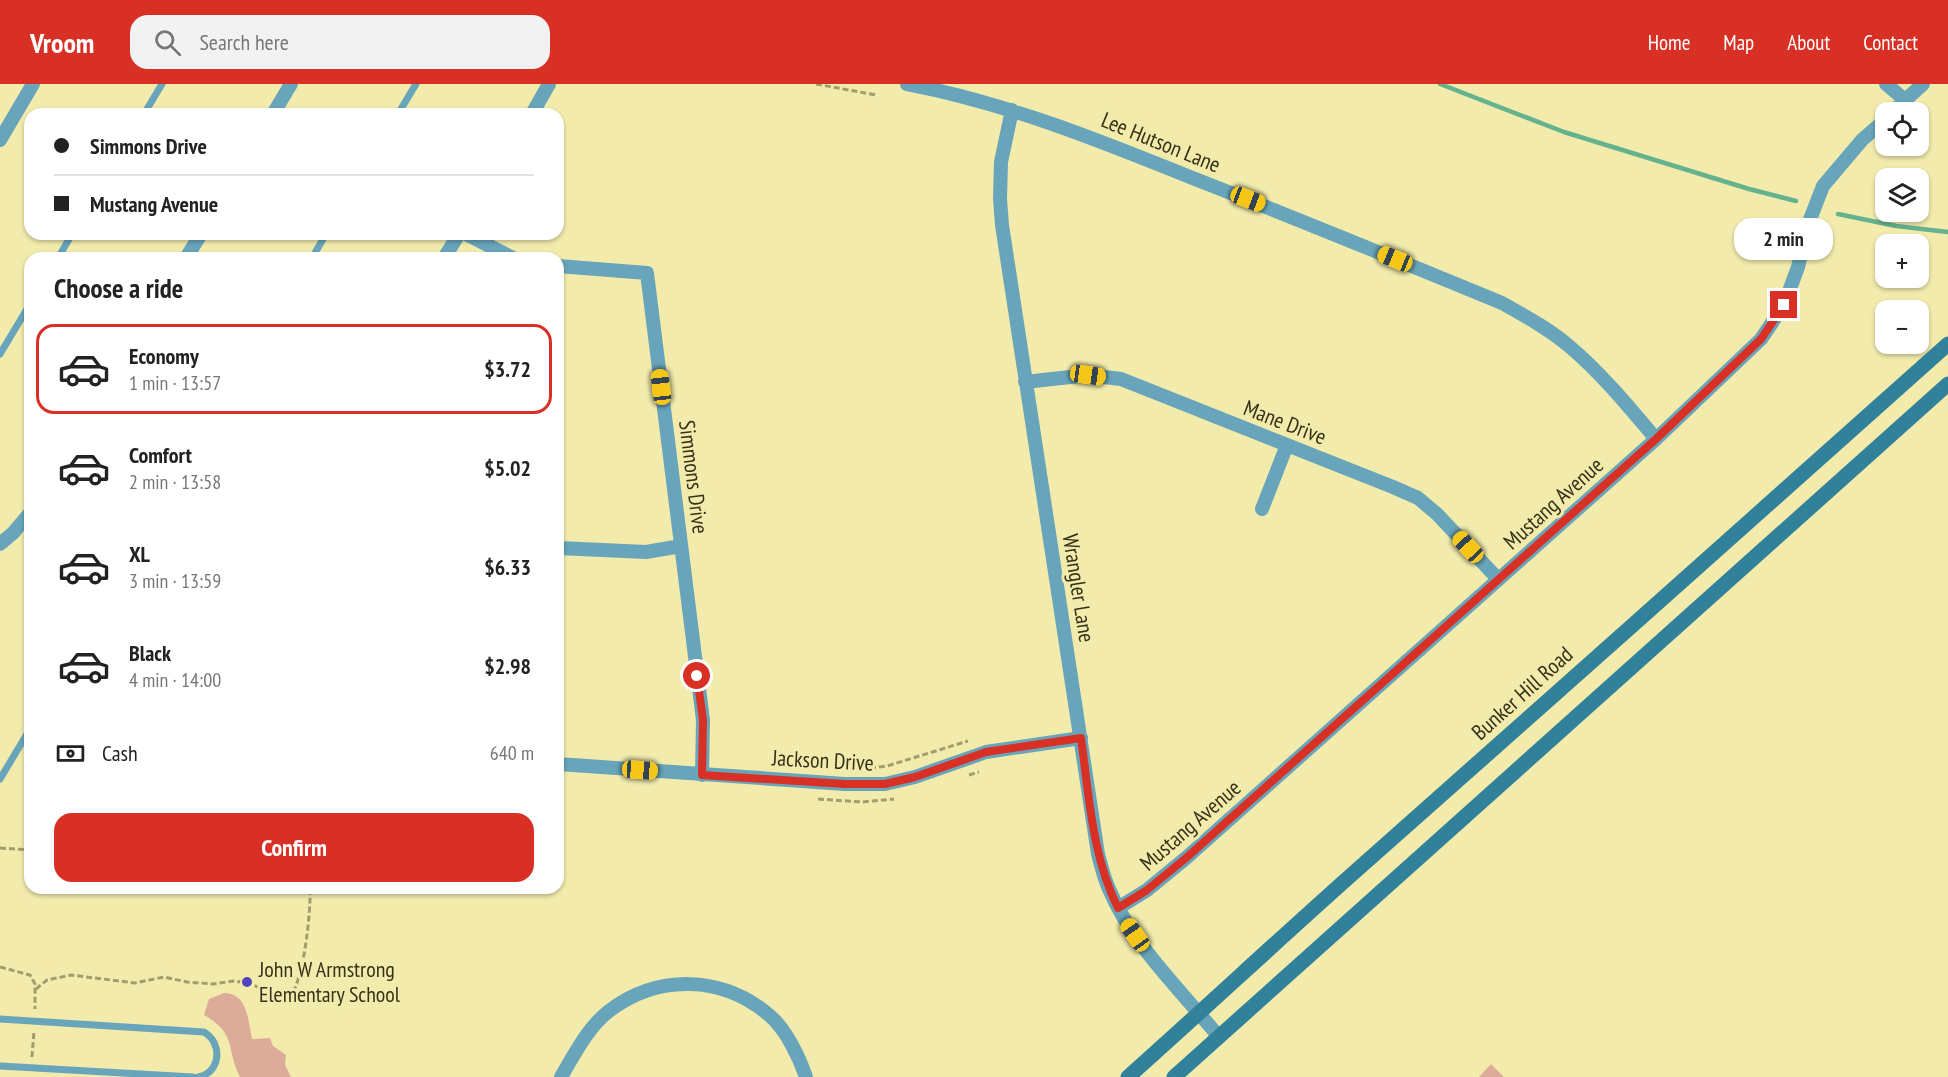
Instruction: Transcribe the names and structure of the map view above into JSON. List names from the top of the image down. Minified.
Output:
{"streets":{"main road":["Bunker Hill Road"],"street":["Lee Hutson Lane","Mane Drive","Simmons Drive","Mustang Avenue","Wrangler Lane","Jackson Drive"]},"crossings":[["Lee Hutson Lane","Mustang Avenue"],["Lee Hutson Lane","Wrangler Lane"],["Mane Drive","Mustang Avenue"],["Mane Drive","Wrangler Lane"],["Simmons Drive","Jackson Drive"],["Mustang Avenue","Wrangler Lane"],["Wrangler Lane","Bunker Hill Road"],["Wrangler Lane","Jackson Drive"]],"places":["John W Armstrong Elementary School"],"page":{"header":"Vroom","search":"Search here","nav":["Home","Map","About","Contact"],"map_buttons":["+","−"],"banner":["Simmons Drive","Mustang Avenue"],"bubble":"2 min","heading":"Choose a ride","list":[{"name":"Economy","note":"1 min · 13:57","value":"$3.72"},{"name":"Comfort","note":"2 min · 13:58","value":"$5.02"},{"name":"XL","note":"3 min · 13:59","value":"$6.33"},{"name":"Black","note":"4 min · 14:00","value":"$2.98"}],"pay":["Cash","640 m"],"buttons":"Confirm"}}
